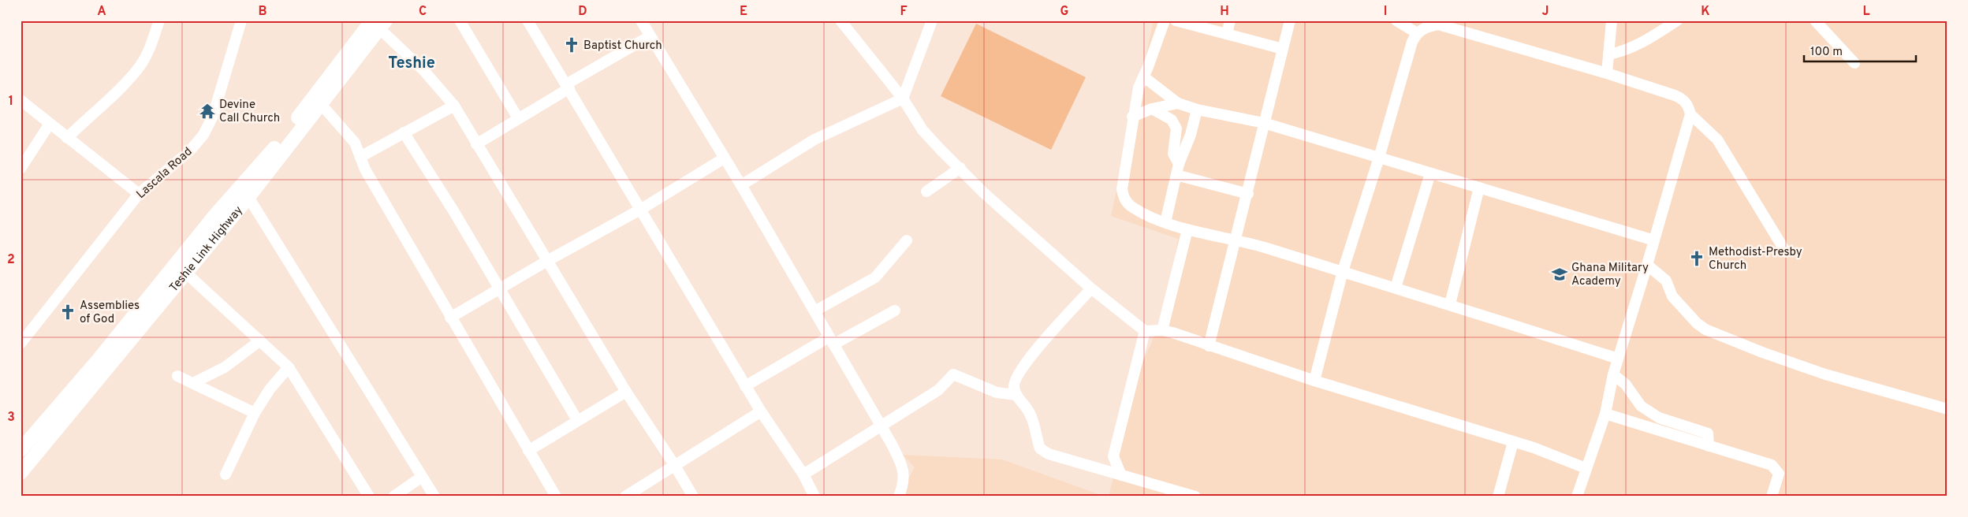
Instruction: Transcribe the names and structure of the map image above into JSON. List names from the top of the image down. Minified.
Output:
{"streets":{"main road":["Teshie Link Highway"],"street":["Lascala Road"]},"districts":["Teshie"],"places":{"church":["Baptist Church","Methodist-Presby Church","Assemblies of God"],"temple":["Devine Call Church"],"school or university":["Ghana Military Academy"]},"scale_bar":"100 m","grid":{"columns":["A","B","C","D","E","F","G","H","I","J","K","L"],"rows":["1","2","3"]}}
